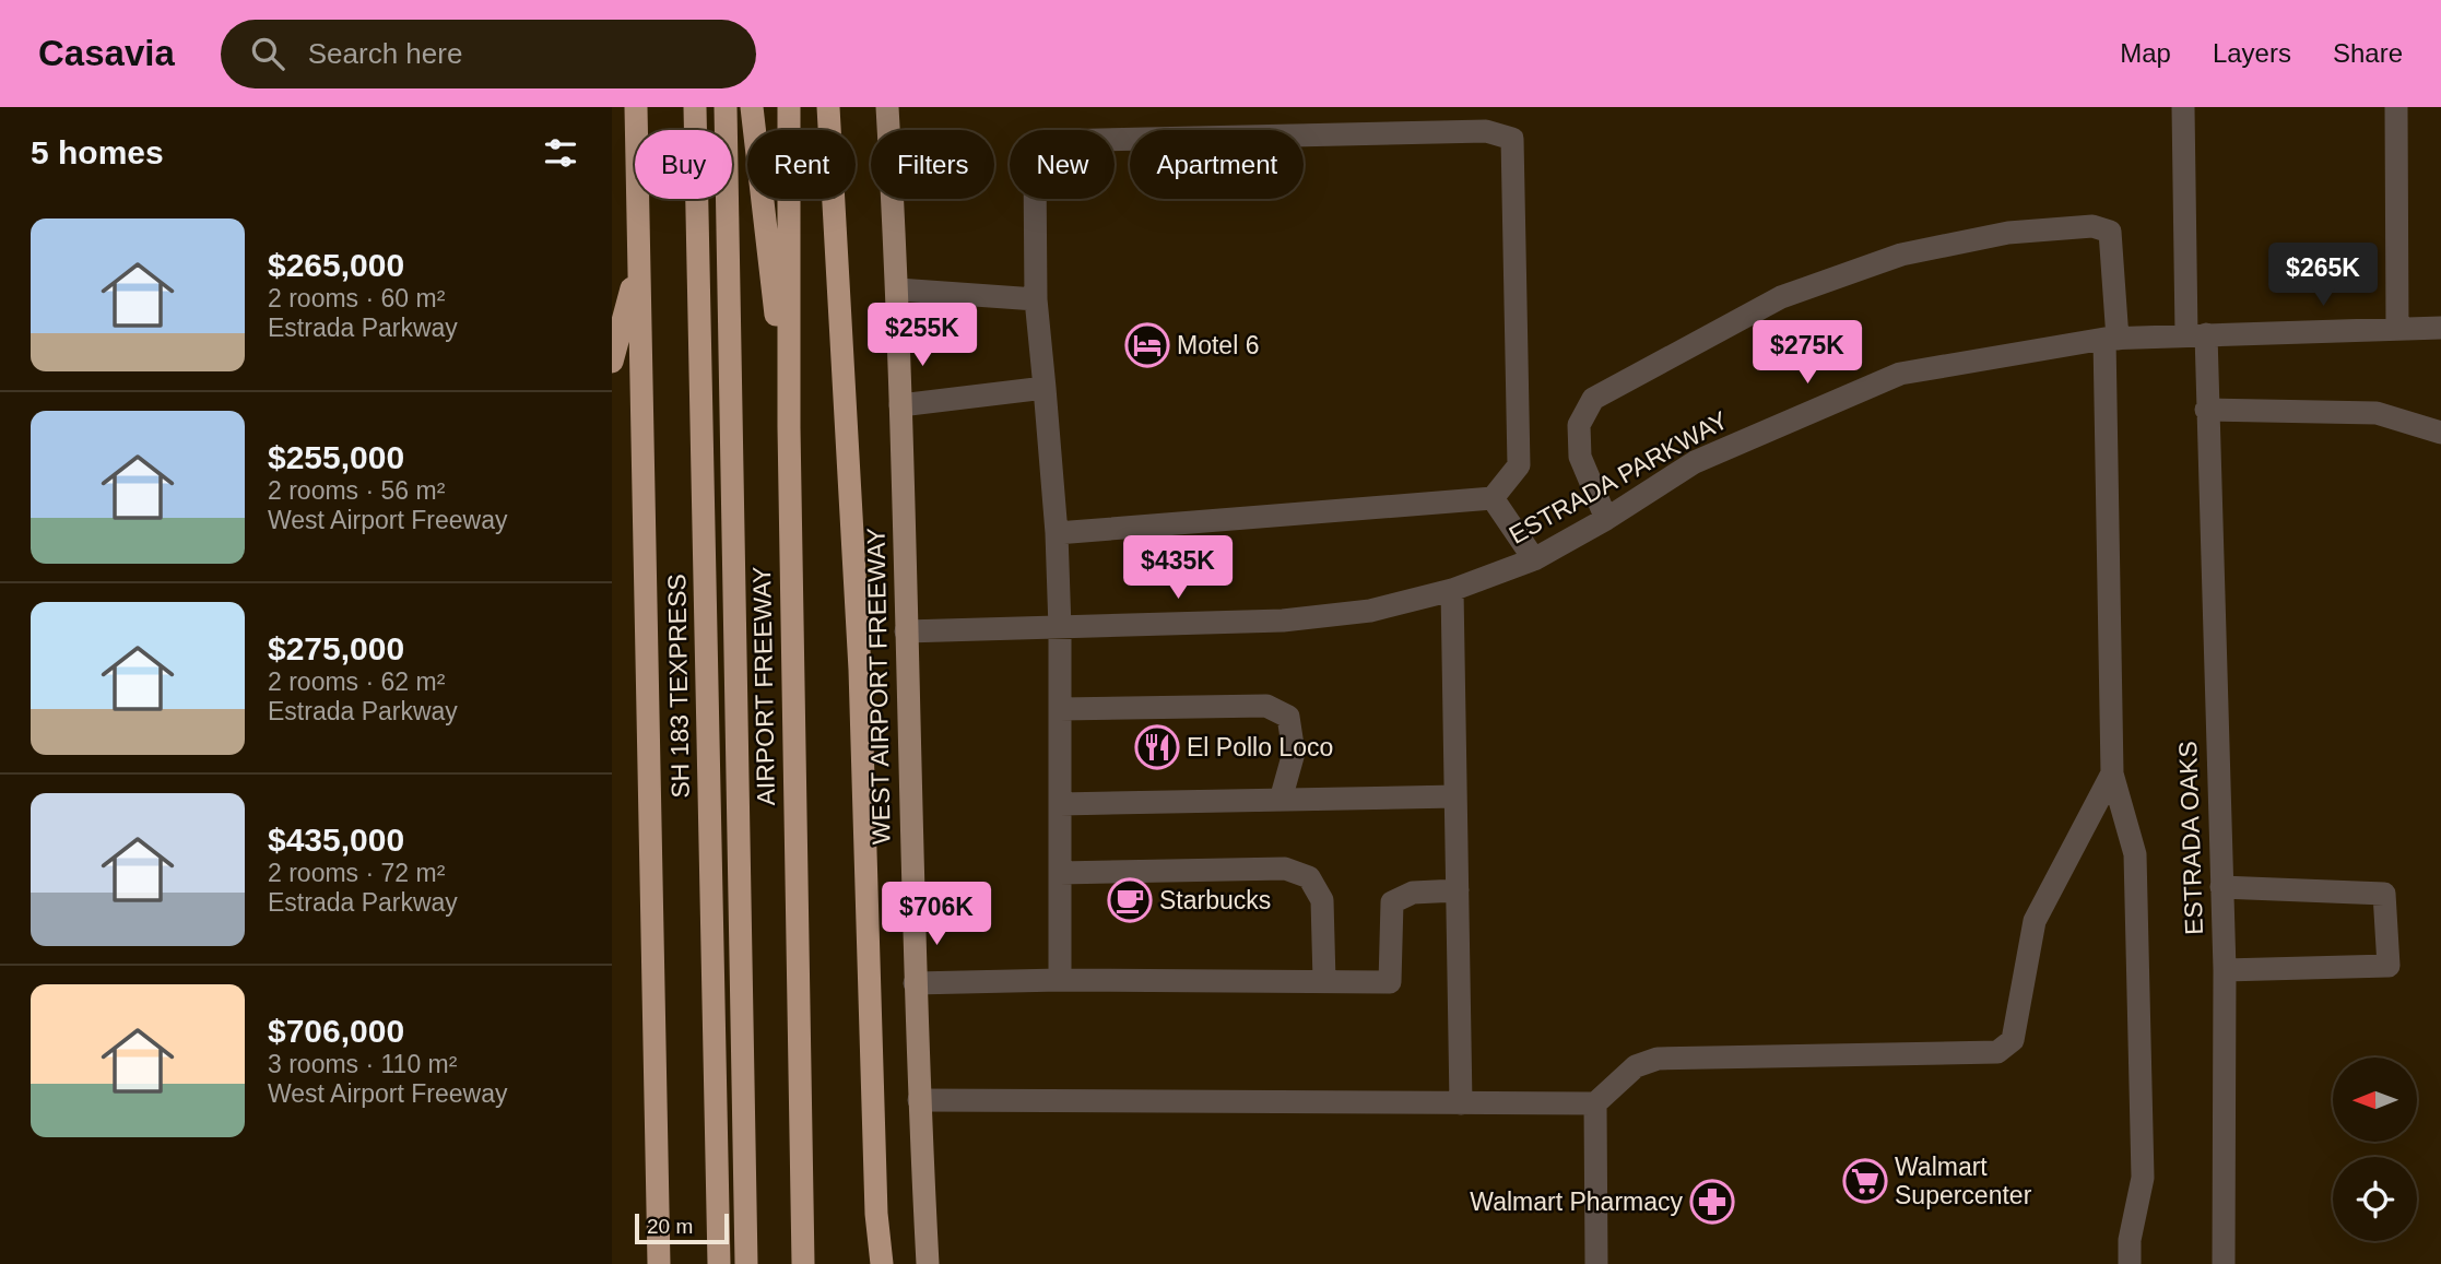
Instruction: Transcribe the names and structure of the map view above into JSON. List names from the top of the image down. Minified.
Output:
{"streets":{"highway":["SH 183 TEXPRESS","AIRPORT FREEWAY"],"main road":["WEST AIRPORT FREEWAY"],"street":["ESTRADA PARKWAY","ESTRADA OAKS"]},"crossings":[["ESTRADA PARKWAY","WEST AIRPORT FREEWAY"],["ESTRADA PARKWAY","ESTRADA OAKS"]],"places":{"hotel":["Motel 6"],"restaurant":["El Pollo Loco"],"cafe":["Starbucks"],"supermarket":["Walmart Supercenter"],"pharmacy":["Walmart Pharmacy"]},"scale_bar":"20 m","north":"left","page":{"header":"Casavia","search":"Search here","nav":["Map","Layers","Share"],"heading":"5 homes","chip":["Buy","Rent","Filters","New","Apartment"],"list":[{"name":"$265,000","note":"2 rooms · 60 m² · Estrada Parkway"},{"name":"$255,000","note":"2 rooms · 56 m² · West Airport Freeway"},{"name":"$275,000","note":"2 rooms · 62 m² · Estrada Parkway"},{"name":"$435,000","note":"2 rooms · 72 m² · Estrada Parkway"},{"name":"$706,000","note":"3 rooms · 110 m² · West Airport Freeway"}],"price":["$265K","$255K","$275K","$435K","$706K"],"scale":"20 m"}}
